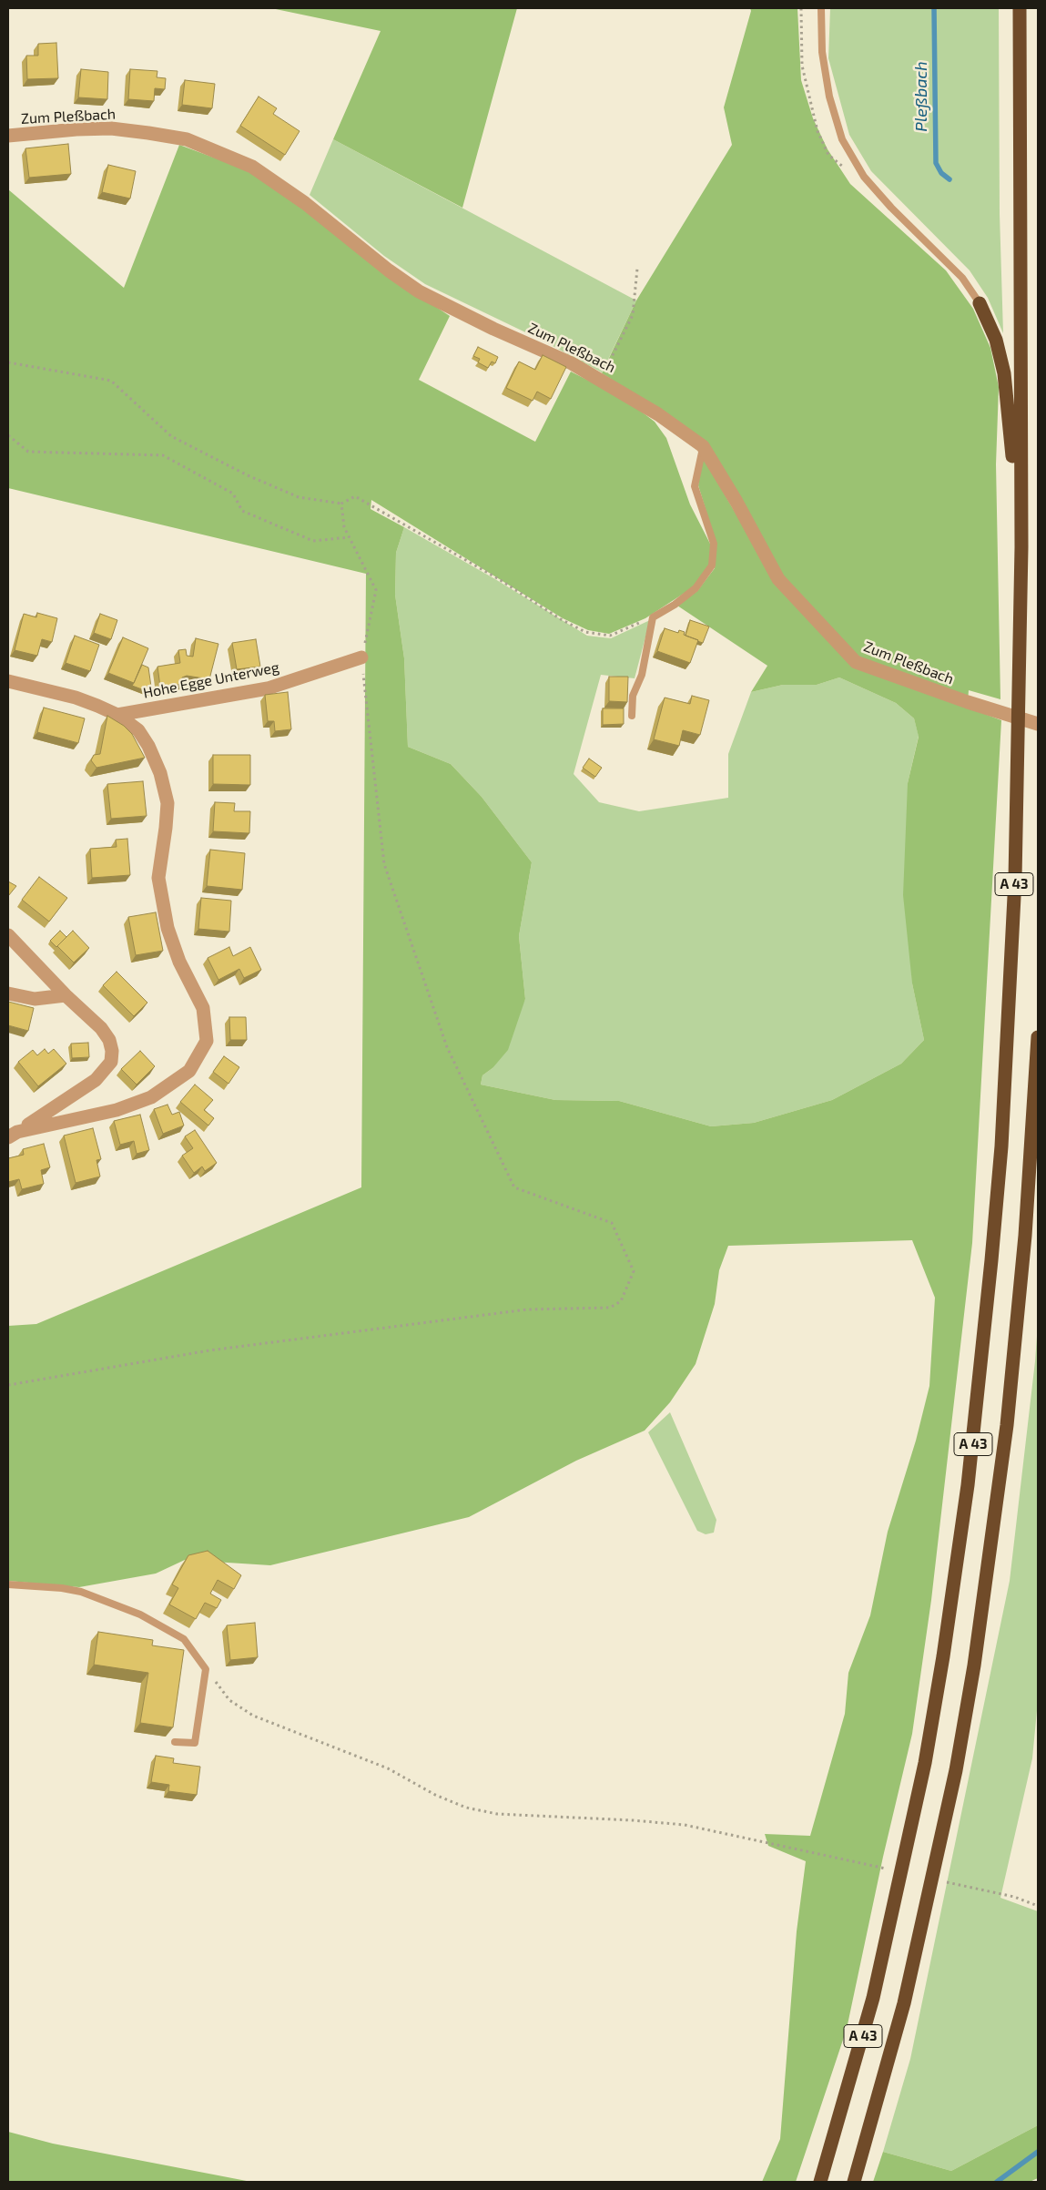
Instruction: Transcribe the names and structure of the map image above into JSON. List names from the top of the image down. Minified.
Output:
{"streets":{"highway":["A 43"],"street":["Zum Pleßbach","Hohe Egge Unterweg"]},"water":["Pleßbach"]}
